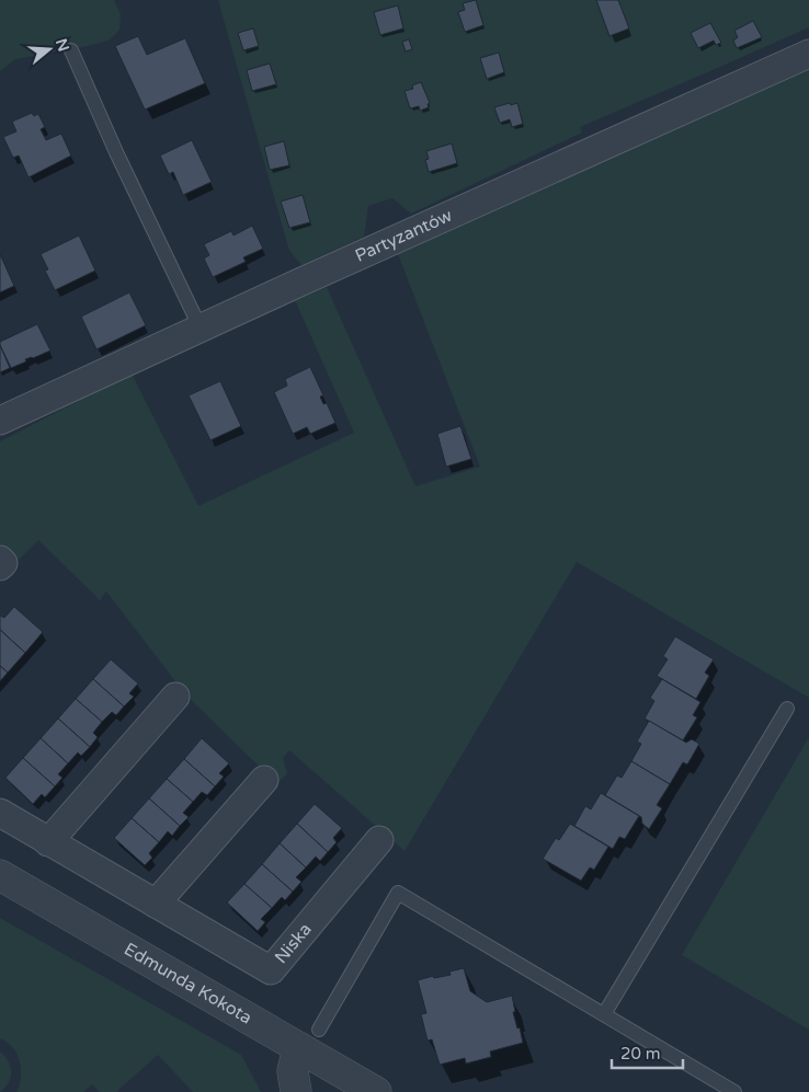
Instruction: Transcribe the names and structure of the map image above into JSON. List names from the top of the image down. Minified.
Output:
{"streets":{"street":["Partyzantów","Niska","Edmunda Kokota"]},"scale_bar":"20 m","north":"right"}
